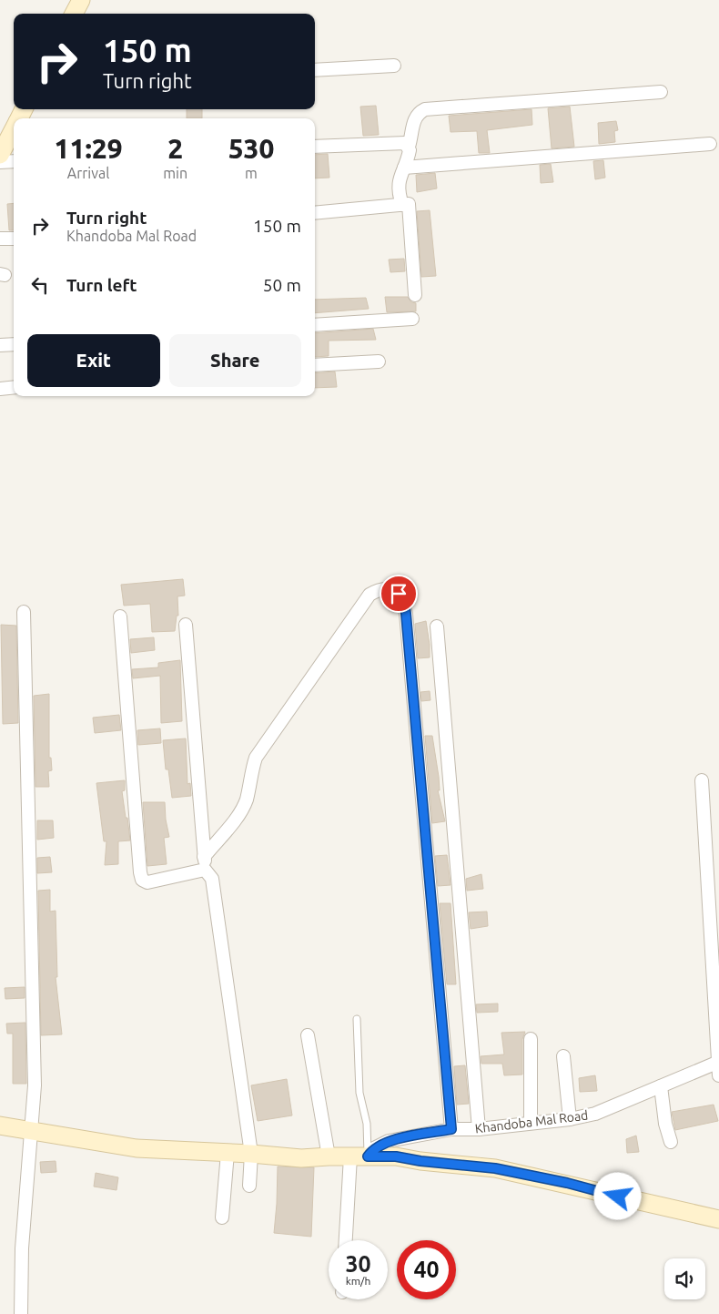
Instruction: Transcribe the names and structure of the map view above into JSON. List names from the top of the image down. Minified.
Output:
{"streets":{"street":["Khandoba Mal Road"]},"page":{"turn":["150 m","Turn right"],"eta":["11:29","Arrival","2","min","530","m"],"list":[{"name":"Turn right","note":"Khandoba Mal Road","value":"150 m"},{"name":"Turn left","value":"50 m"}],"buttons":["Exit","Share"],"speed":"30 km/h","limit":"40"}}
